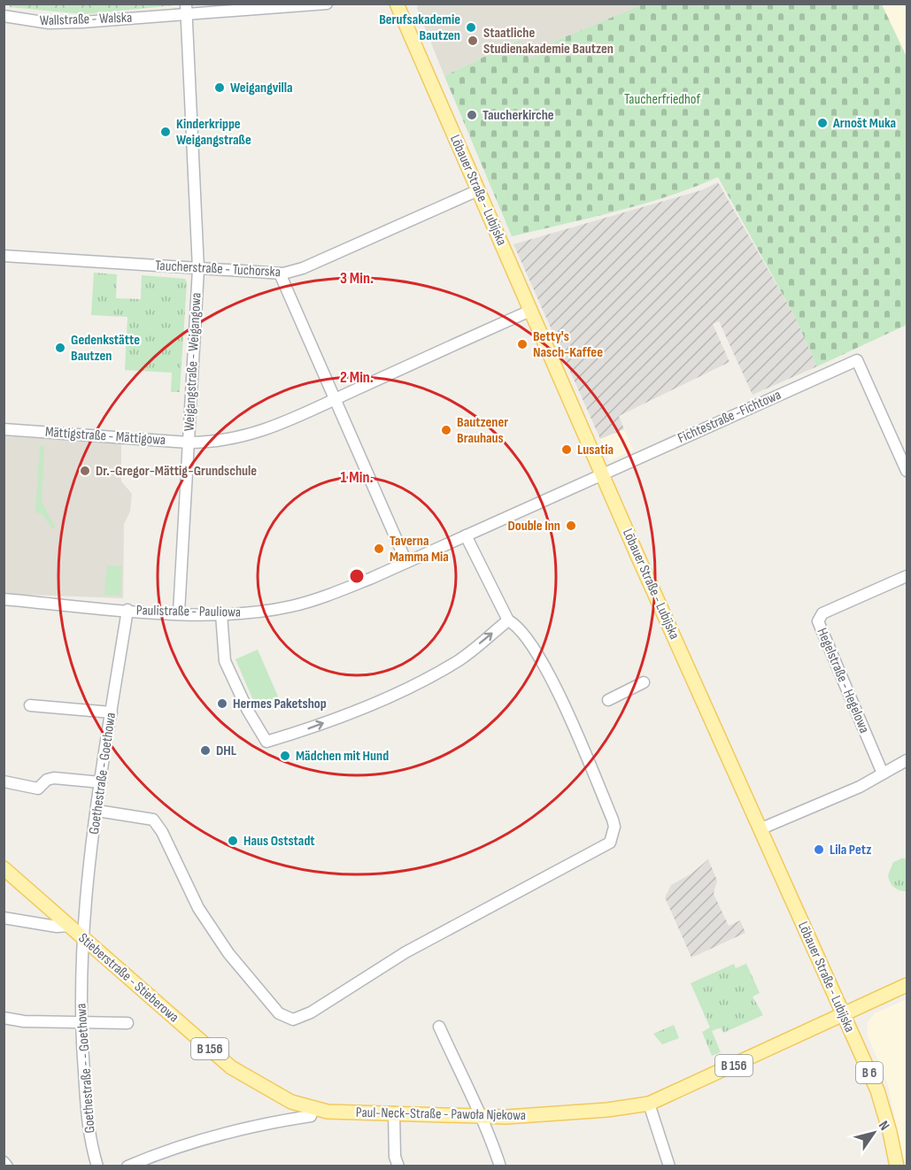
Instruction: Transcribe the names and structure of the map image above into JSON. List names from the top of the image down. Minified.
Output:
{"streets":{"main road":["Löbauer Straße - Lubijska","Stieberstraße - Stieberowa","B 156","B 6","Paul-Neck-Straße - Pawoła Njekowa"],"street":["Wallstraße - Walska","Taucherstraße - Tuchorska","Weigangstraße - Weigangowa","Fichtestraße -Fichtowa","Mättigstraße - Mättigowa","Paulistraße - Pauliowa","Hegelstraße - Hegelowa","Goethestraße - Goethowa","Goethestraße - - Goethowa"]},"crossings":[["Wallstraße - Walska","Weigangstraße - Weigangowa"],["Löbauer Straße - Lubijska","Taucherstraße - Tuchorska"],["Löbauer Straße - Lubijska","Fichtestraße -Fichtowa"],["Löbauer Straße - Lubijska","Mättigstraße - Mättigowa"],["Löbauer Straße - Lubijska","Paulistraße - Pauliowa"],["Löbauer Straße - Lubijska","B 156"],["Löbauer Straße - Lubijska","Paul-Neck-Straße - Pawoła Njekowa"],["Taucherstraße - Tuchorska","Weigangstraße - Weigangowa"],["Weigangstraße - Weigangowa","Mättigstraße - Mättigowa"],["Weigangstraße - Weigangowa","Paulistraße - Pauliowa"],["Fichtestraße -Fichtowa","Paulistraße - Pauliowa"],["Paulistraße - Pauliowa","Goethestraße - Goethowa"],["Goethestraße - Goethowa","Stieberstraße - Stieberowa"],["Goethestraße - Goethowa","Goethestraße - - Goethowa"],["Stieberstraße - Stieberowa","Goethestraße - - Goethowa"],["Stieberstraße - Stieberowa","Paul-Neck-Straße - Pawoła Njekowa"],["B 156","Paul-Neck-Straße - Pawoła Njekowa"]],"parks":["Taucherfriedhof"],"places":["Berufsakademie Bautzen","Staatliche Studienakademie Bautzen","Weigangvilla","Taucherkirche","Arnošt Muka","Kinderkrippe Weigangstraße","Betty's Nasch-Kaffee","Gedenkstätte Bautzen","Bautzener Brauhaus","Lusatia","Dr.-Gregor-Mättig-Grundschule","Double Inn","Taverna Mamma Mia","Hermes Paketshop","DHL","Mädchen mit Hund","Haus Oststadt","Lila Petz"],"north":"top right","rings":["3 Min.","2 Min.","1 Min."]}
